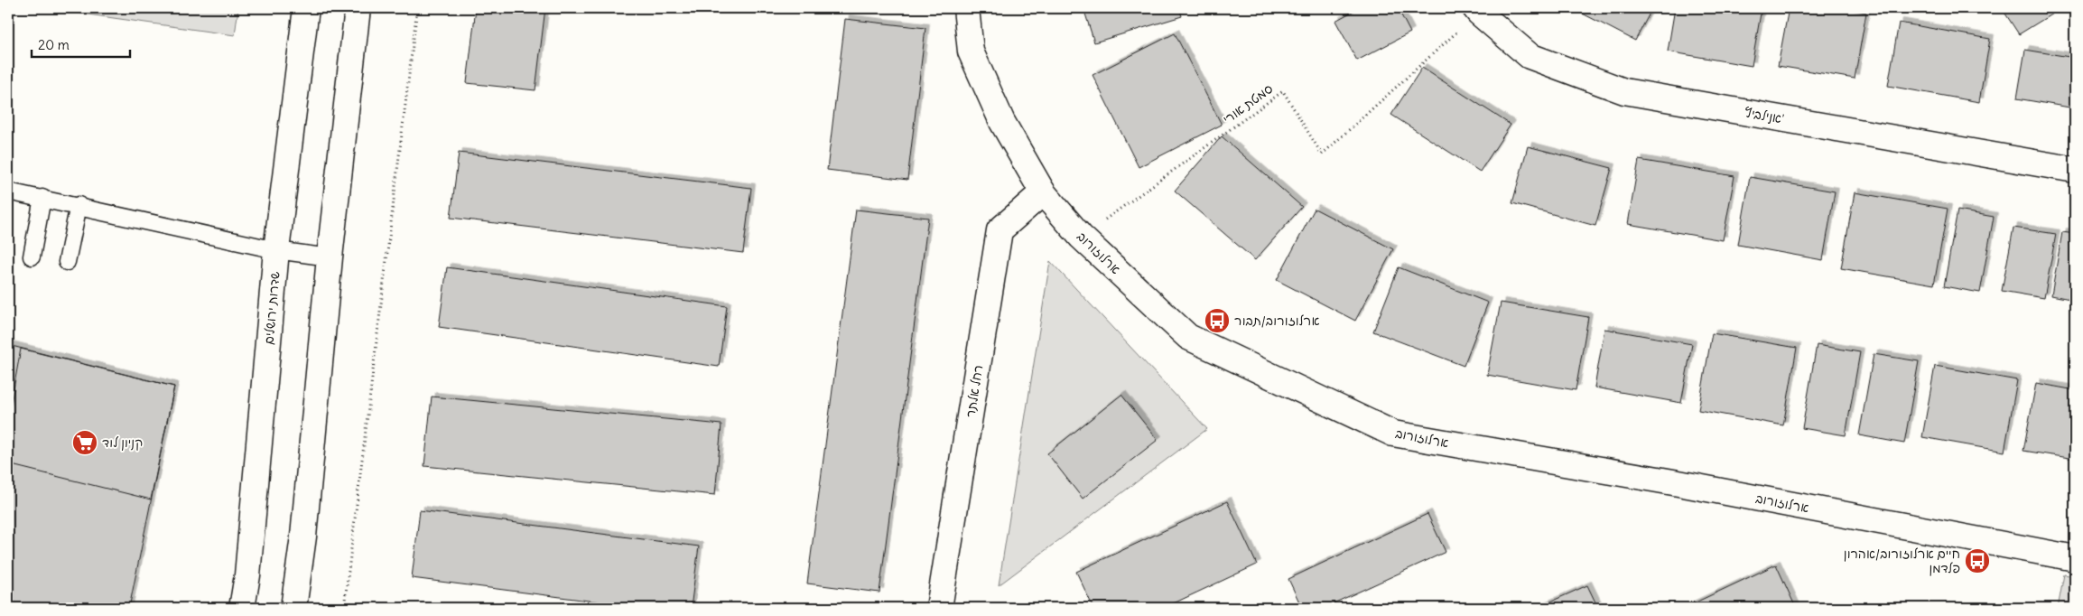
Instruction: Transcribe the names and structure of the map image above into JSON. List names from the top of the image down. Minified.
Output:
{"streets":{"street":["אנילביץ'","ארלוזורוב","שדרות ירושלים","רחל אלתר"],"path":["סמטת אורי"]},"crossings":[["סמטת אורי","אנילביץ'"],["סמטת אורי","ארלוזורוב"],["ארלוזורוב","רחל אלתר"]],"places":{"bus stop":["ארלוזורוב/תבור","חיים ארלוזורוב/אהרון פלדמן"],"supermarket":["קניון לוד"]},"scale_bar":"20 m"}
